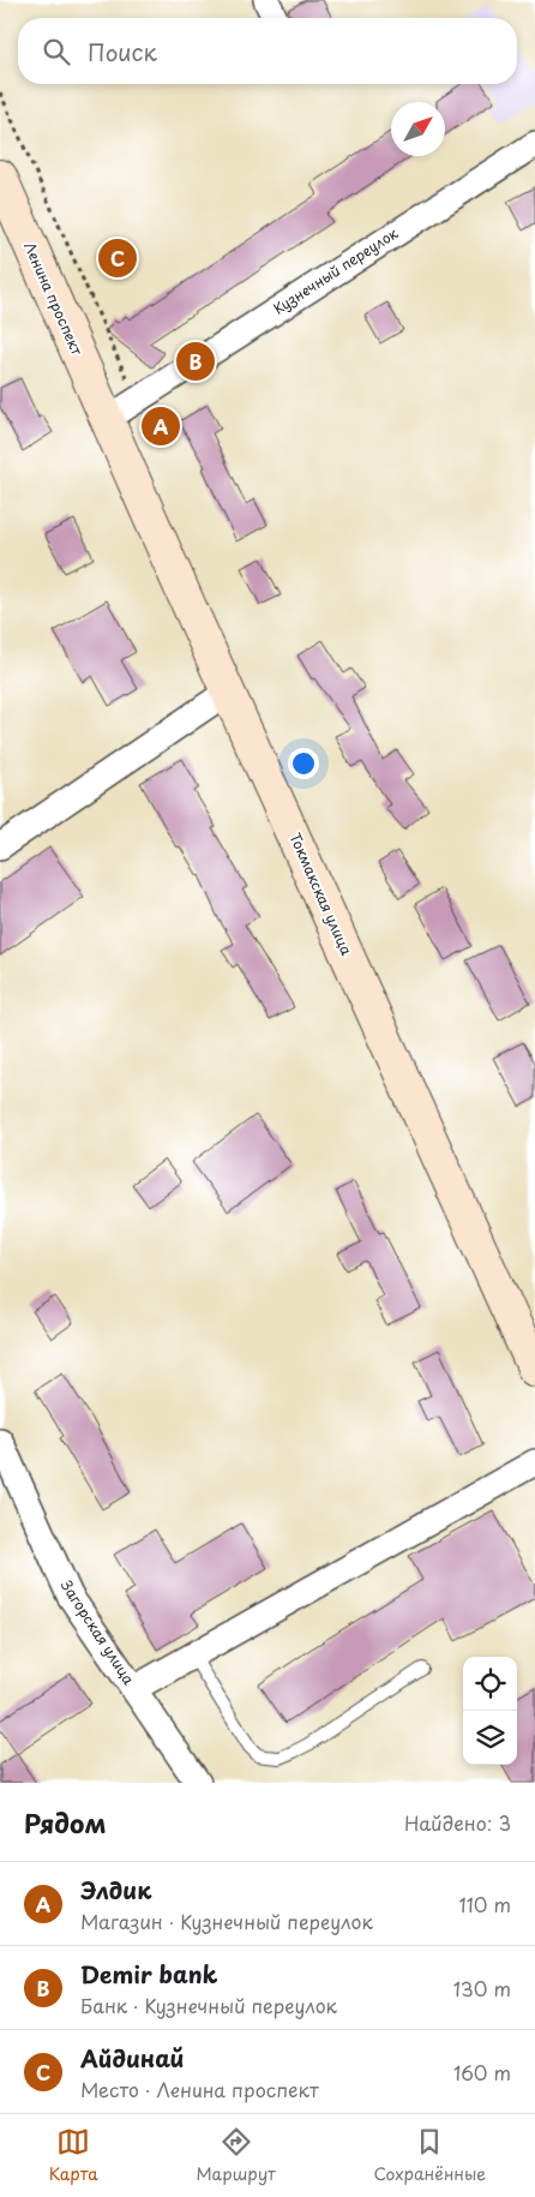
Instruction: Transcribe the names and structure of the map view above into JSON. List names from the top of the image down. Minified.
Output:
{"streets":{"main road":["Ленина проспект","Токмакская улица"],"street":["Кузнечный переулок","Загорская улица"]},"crossings":[["Кузнечный переулок","Ленина проспект"],["Кузнечный переулок","Токмакская улица"],["Ленина проспект","Токмакская улица"]],"north":"top right","page":{"search":"Поиск","pins":["C","B","A"],"heading":["Рядом","Найдено: 3"],"list":[{"mark":"A","name":"Элдик","note":"Магазин · Кузнечный переулок","value":"110 m"},{"mark":"B","name":"Demir bank","note":"Банк · Кузнечный переулок","value":"130 m"},{"mark":"C","name":"Айдинай","note":"Место · Ленина проспект","value":"160 m"}],"nav":["Карта","Маршрут","Сохранённые"]}}
